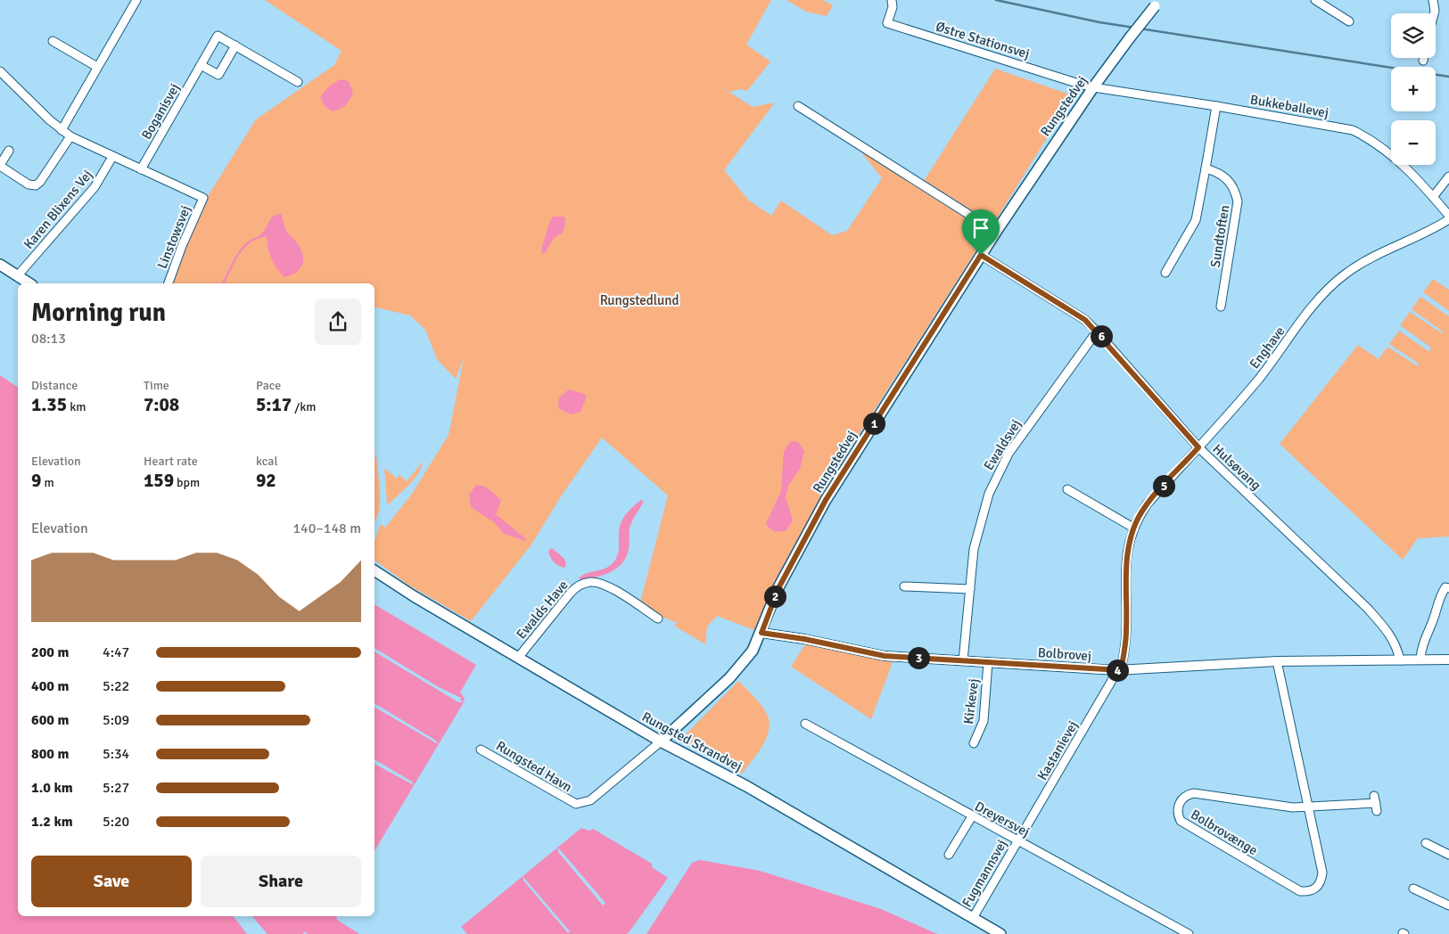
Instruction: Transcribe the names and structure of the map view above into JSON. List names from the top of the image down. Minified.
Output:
{"streets":{"main road":["Rungstedvej","Rungsted Strandvej"],"street":["Østre Stationsvej","Bukkeballevej","Boganisvej","Karen Blixens Vej","Sundtoften","Linstowsvej","Enghave","Ewaldsvej","Hulsøvang","Ewalds Have","Bolbrovej","Kirkevej","Kastanievej","Rungsted Havn","Dreyersvej","Bolbrovænge","Fugmannsvej"]},"crossings":[["Østre Stationsvej","Rungstedvej"],["Østre Stationsvej","Bukkeballevej"],["Rungstedvej","Bukkeballevej"],["Rungstedvej","Hulsøvang"],["Rungstedvej","Bolbrovej"],["Rungstedvej","Rungsted Strandvej"],["Rungstedvej","Rungsted Havn"],["Bukkeballevej","Enghave"],["Boganisvej","Linstowsvej"],["Enghave","Hulsøvang"],["Enghave","Bolbrovej"],["Enghave","Kastanievej"],["Ewaldsvej","Hulsøvang"],["Ewaldsvej","Bolbrovej"],["Hulsøvang","Bolbrovej"],["Ewalds Have","Rungsted Strandvej"],["Bolbrovej","Kirkevej"],["Bolbrovej","Kastanievej"],["Bolbrovej","Bolbrovænge"],["Rungsted Strandvej","Rungsted Havn"],["Rungsted Strandvej","Fugmannsvej"],["Kastanievej","Dreyersvej"],["Kastanievej","Fugmannsvej"],["Dreyersvej","Fugmannsvej"]],"parks":["Rungstedlund"],"page":{"map_buttons":["+","−"],"heading":["Morning run","08:13"],"pins":["6","1","5","2","3","4"],"stats":[["Distance","1.35 km"],["Time","7:08"],["Pace","5:17 /km"],["Elevation","9 m"],["Heart rate","159 bpm"],["kcal","92"]],"chart":["Elevation","140–148 m"],"list":[{"name":"200 m","note":"4:47"},{"name":"400 m","note":"5:22"},{"name":"600 m","note":"5:09"},{"name":"800 m","note":"5:34"},{"name":"1.0 km","note":"5:27"},{"name":"1.2 km","note":"5:20"}],"buttons":["Save","Share"]}}
